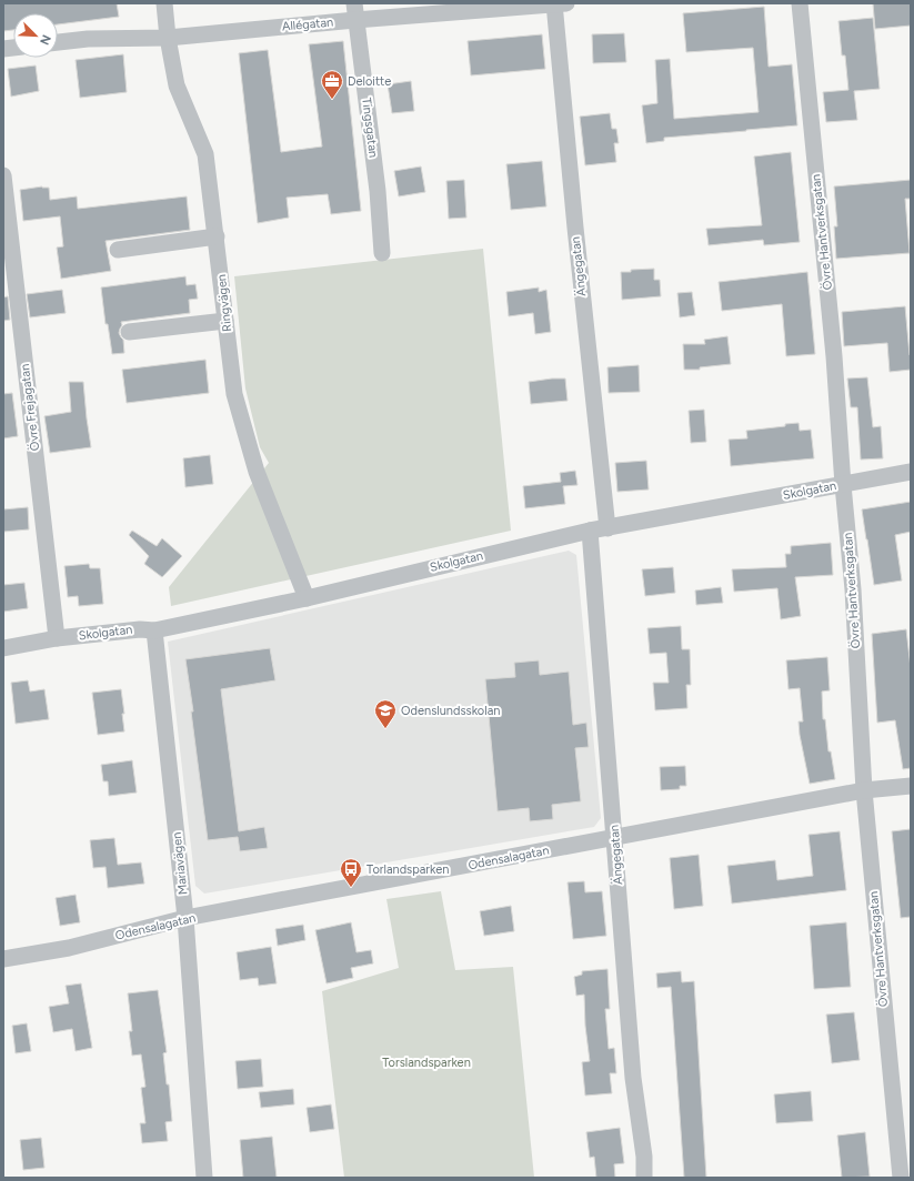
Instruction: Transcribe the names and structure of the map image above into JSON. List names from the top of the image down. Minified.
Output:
{"streets":{"street":["Allégatan","Tingsgatan","Övre Hantverksgatan","Ängegatan","Ringvägen","Övre Frejagatan","Skolgatan","Odensalagatan","Mariavägen"]},"crossings":[["Allégatan","Tingsgatan"],["Allégatan","Ängegatan"],["Allégatan","Ringvägen"],["Övre Hantverksgatan","Skolgatan"],["Övre Hantverksgatan","Odensalagatan"],["Ängegatan","Skolgatan"],["Ängegatan","Odensalagatan"],["Ringvägen","Skolgatan"],["Övre Frejagatan","Skolgatan"],["Skolgatan","Mariavägen"],["Odensalagatan","Mariavägen"]],"parks":["Torslandsparken"],"places":{"office":["Deloitte"],"school or university":["Odenslundsskolan"],"bus stop":["Torlandsparken"]},"north":"bottom right"}
